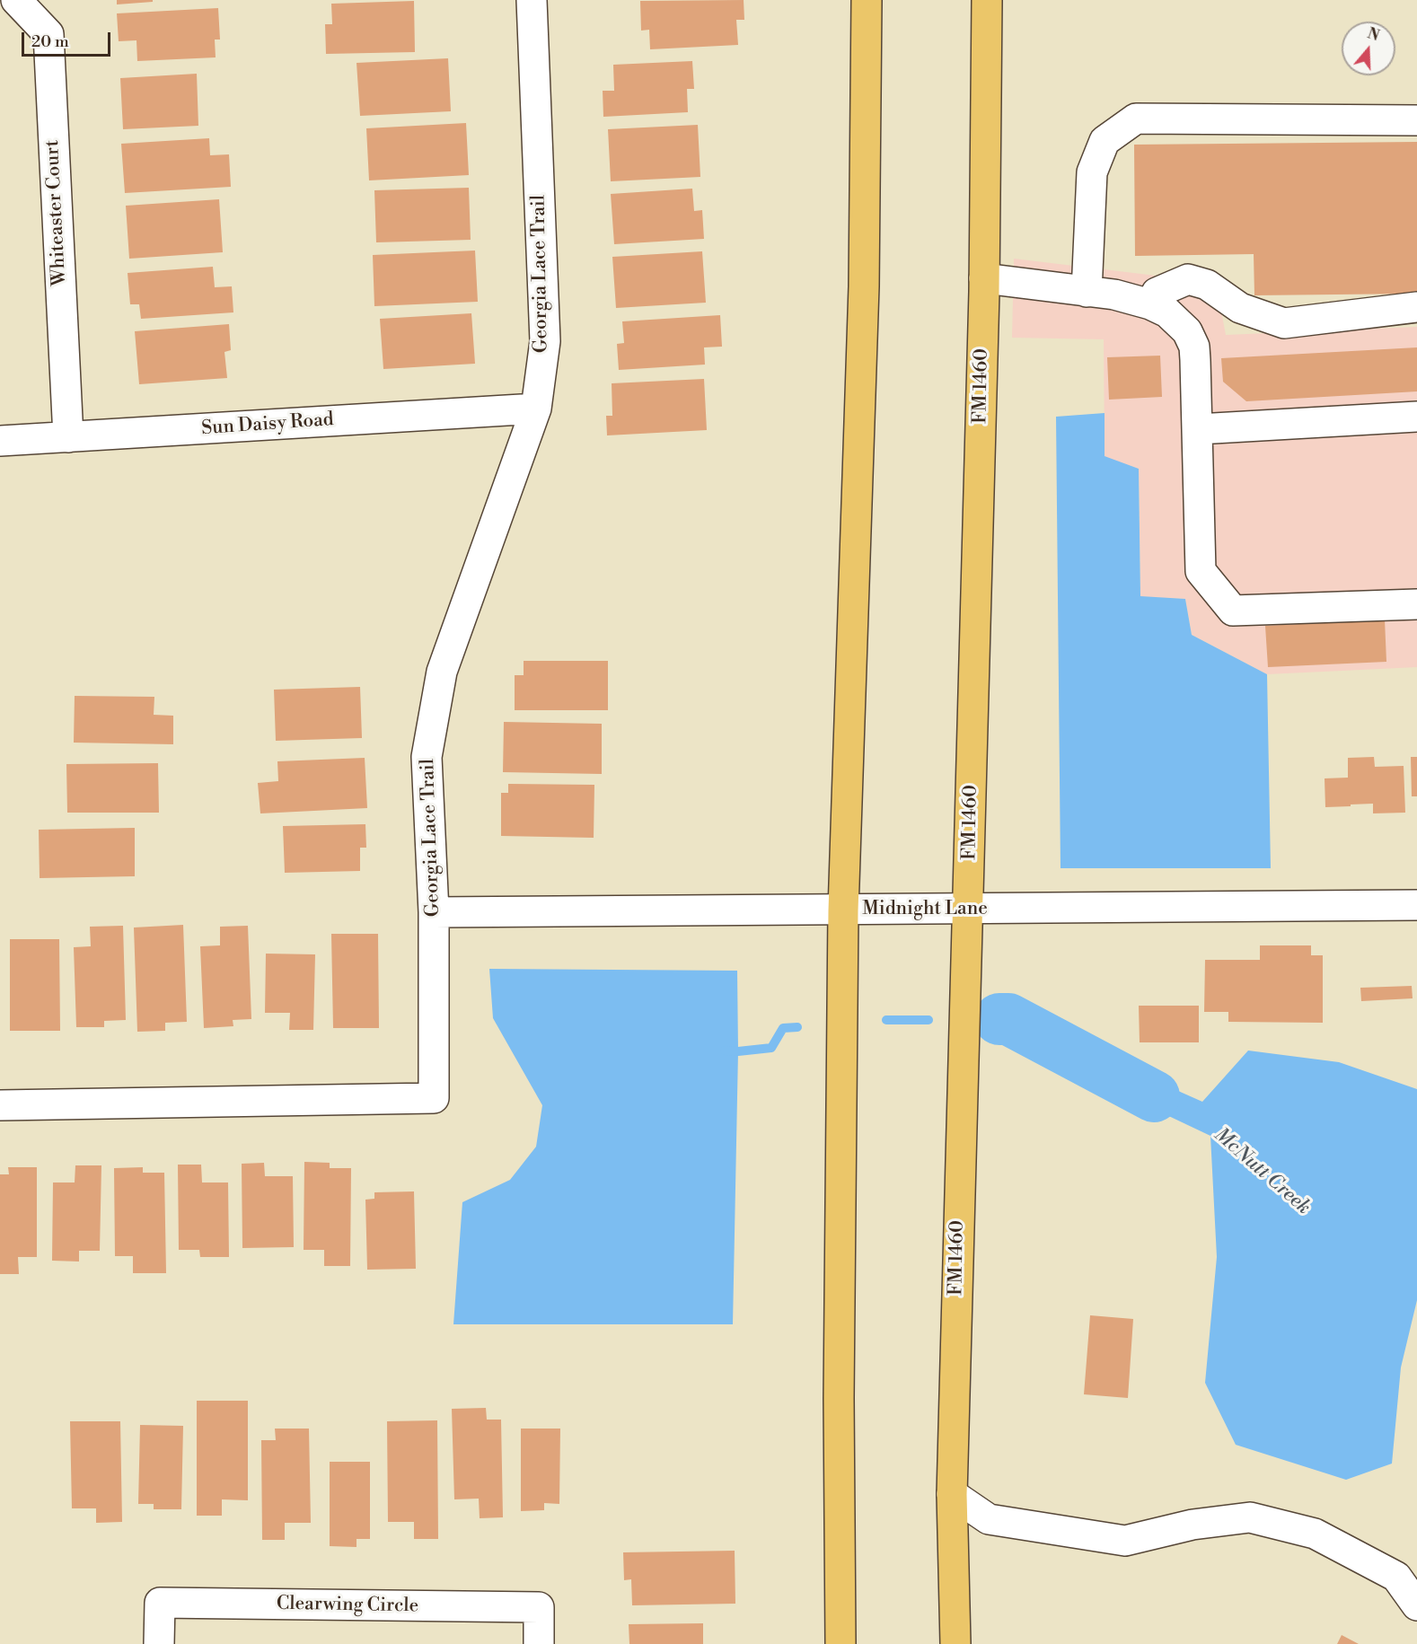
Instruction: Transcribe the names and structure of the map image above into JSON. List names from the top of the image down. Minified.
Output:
{"streets":{"main road":["FM 1460"],"street":["Whiteaster Court","Georgia Lace Trail","Sun Daisy Road","Midnight Lane","Clearwing Circle"]},"crossings":[["Whiteaster Court","Sun Daisy Road"],["Georgia Lace Trail","Sun Daisy Road"],["Georgia Lace Trail","Midnight Lane"],["FM 1460","Midnight Lane"]],"water":["McNutt Creek"],"scale_bar":"20 m","north":"top"}
